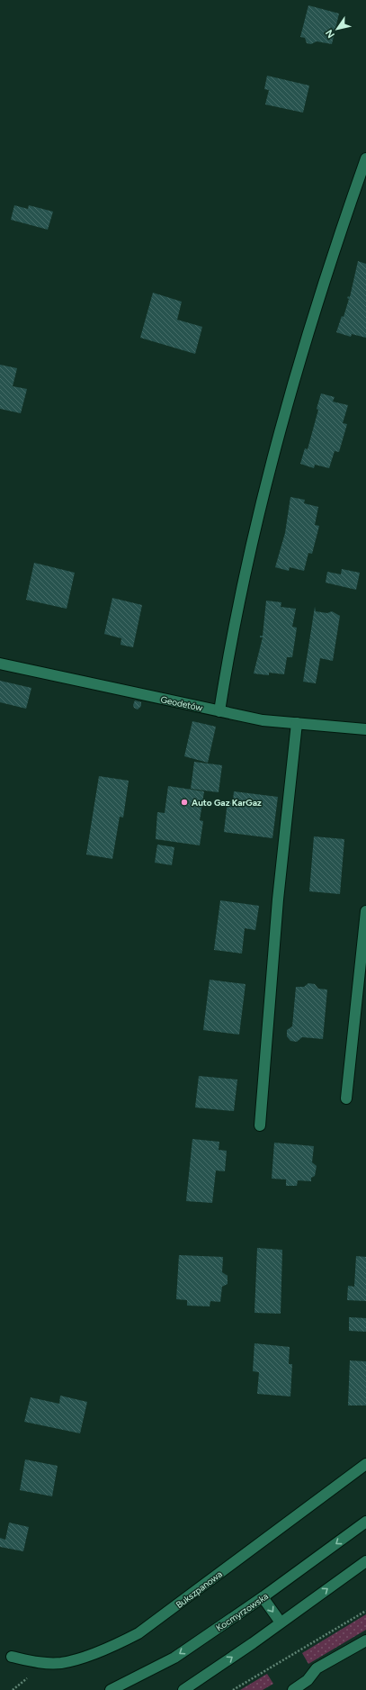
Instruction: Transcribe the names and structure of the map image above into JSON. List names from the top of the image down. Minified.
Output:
{"streets":{"street":["Geodetów","Bukszpanowa","Kocmyrzowska"]},"places":["Auto Gaz KarGaz"],"north":"bottom left"}
